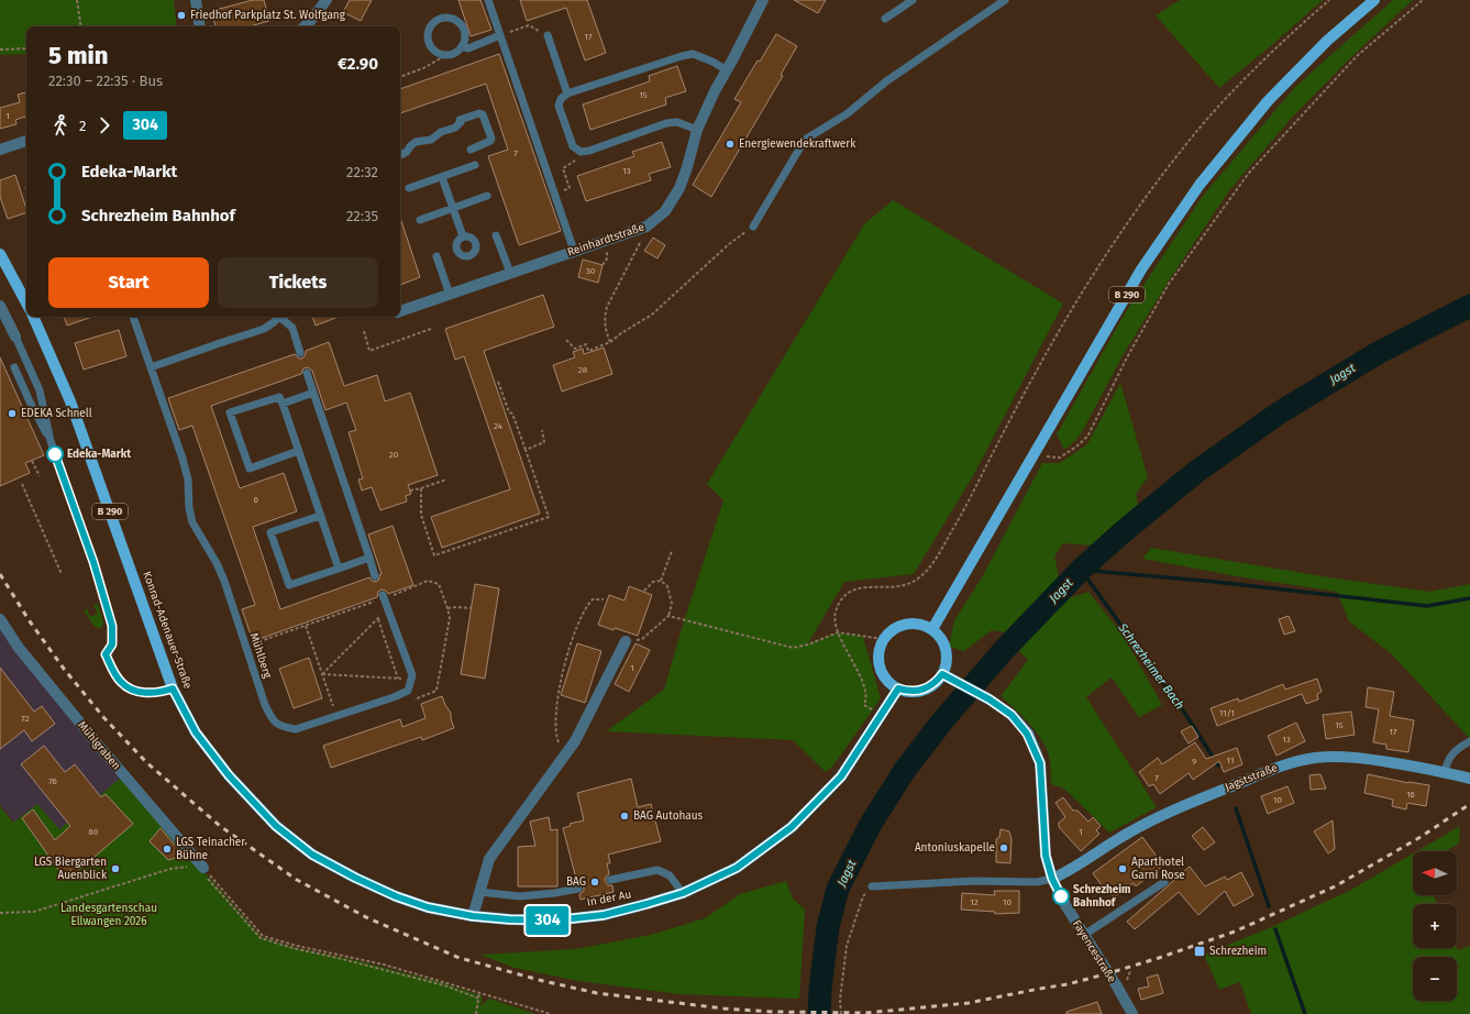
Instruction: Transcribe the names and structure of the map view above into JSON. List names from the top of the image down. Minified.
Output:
{"streets":{"main road":["B 290","Konrad-Adenauer-Straße","Jagststraße","In der Au","Fayencestraße"],"street":["Reinhardtstraße","Mühlgraben"],"lane":["Mühlberg"]},"crossings":[["B 290","In der Au"],["B 290","Fayencestraße"],["Konrad-Adenauer-Straße","In der Au"],["Jagststraße","Fayencestraße"],["In der Au","Fayencestraße"]],"water":["Jagst","Schrezheimer Bach"],"parks":["Landesgartenschau Ellwangen 2026"],"places":{"other":["Friedhof Parkplatz St. Wolfgang","Energiewendekraftwerk","EDEKA Schnell","Edeka-Markt","BAG Autohaus","Antoniuskapelle","LGS Teinacher Bühne","LGS Biergarten Auenblick","Aparthotel Garni Rose","BAG","Schrezheim Bahnhof"],"transit":["Schrezheim"]},"lines":["bus line 304"],"house_numbers":["17","15","1","7","13","30","28","24","20","6","1","11/1","72","15","17","13","11","9","7","76","16","10","80","1","12","10"],"north":"left","page":{"on_map":"304","heading":["5 min","22:30 – 22:35 · Bus","€2.90"],"legs":["2","304"],"list":[{"name":"Edeka-Markt","value":"22:32"},{"name":"Schrezheim Bahnhof","value":"22:35"}],"buttons":["Start","Tickets"],"map_buttons":["+","−"]}}
